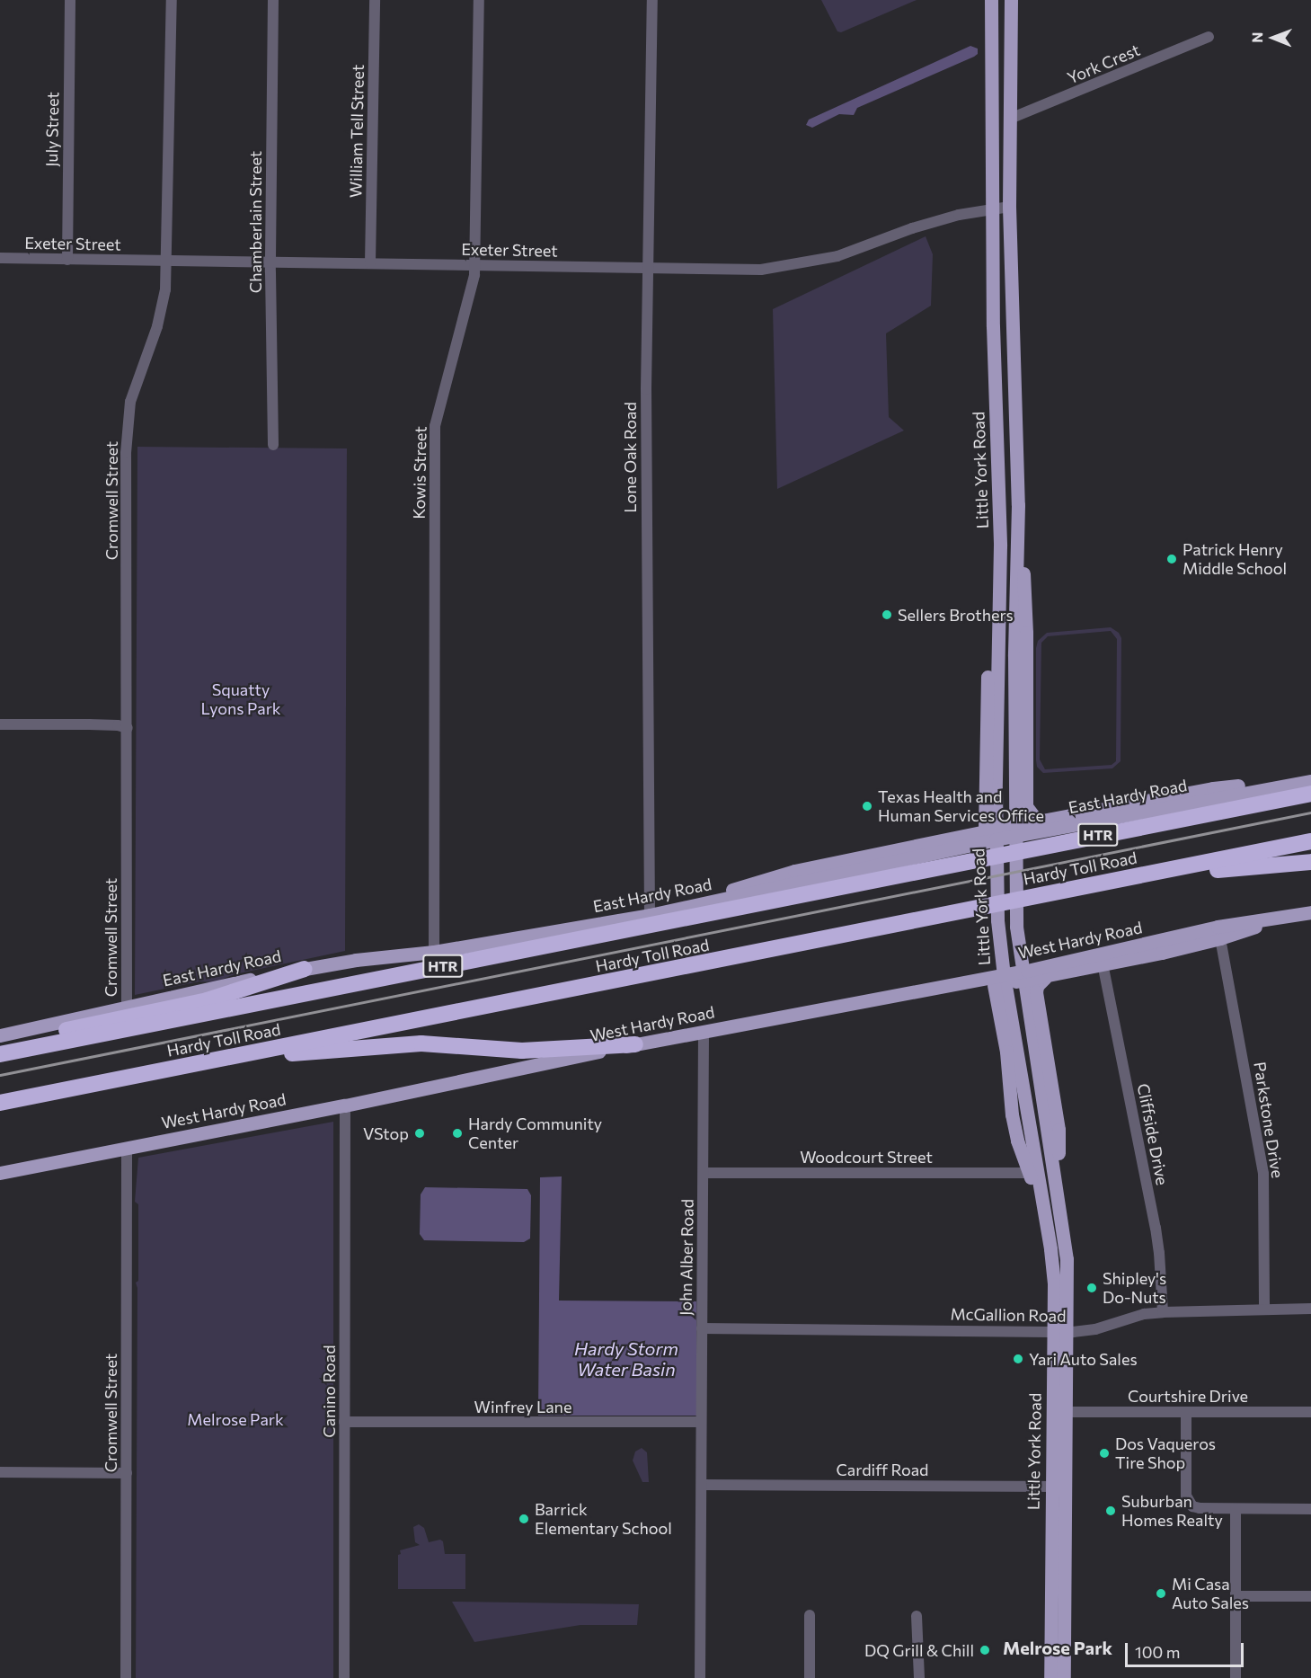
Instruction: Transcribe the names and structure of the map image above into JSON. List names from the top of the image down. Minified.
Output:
{"streets":{"highway":["HTR","Hardy Toll Road"],"main road":["Little York Road","East Hardy Road","West Hardy Road"],"street":["York Crest","July Street","William Tell Street","Chamberlain Street","Exeter Street","Lone Oak Road","Kowis Street","Cromwell Street","Parkstone Drive","Cliffside Drive","Woodcourt Street","John Alber Road","McGallion Road","Canino Road","Courtshire Drive","Winfrey Lane","Cardiff Road"]},"crossings":[["York Crest","Little York Road"],["July Street","Exeter Street"],["William Tell Street","Exeter Street"],["Chamberlain Street","Exeter Street"],["Exeter Street","Lone Oak Road"],["Exeter Street","Little York Road"],["Exeter Street","Kowis Street"],["Exeter Street","Cromwell Street"],["Lone Oak Road","East Hardy Road"],["Little York Road","East Hardy Road"],["Little York Road","West Hardy Road"],["Little York Road","McGallion Road"],["Little York Road","Courtshire Drive"],["Little York Road","Cardiff Road"],["Kowis Street","East Hardy Road"],["Cromwell Street","East Hardy Road"],["Cromwell Street","West Hardy Road"],["East Hardy Road","Hardy Toll Road"],["West Hardy Road","John Alber Road"],["West Hardy Road","Canino Road"],["Parkstone Drive","McGallion Road"],["Cliffside Drive","McGallion Road"],["Woodcourt Street","John Alber Road"],["John Alber Road","McGallion Road"],["John Alber Road","Winfrey Lane"],["John Alber Road","Cardiff Road"],["Canino Road","Winfrey Lane"]],"districts":["Melrose Park"],"water":["Hardy Storm Water Basin"],"parks":["Squatty Lyons Park","Melrose Park"],"places":["Patrick Henry Middle School","Sellers Brothers","Texas Health and Human Services Office","VStop","Hardy Community Center","Shipley's Do-Nuts","Yari Auto Sales","Dos Vaqueros Tire Shop","Suburban Homes Realty","Barrick Elementary School","Mi Casa Auto Sales","DQ Grill & Chill"],"scale_bar":"100 m","north":"left"}
